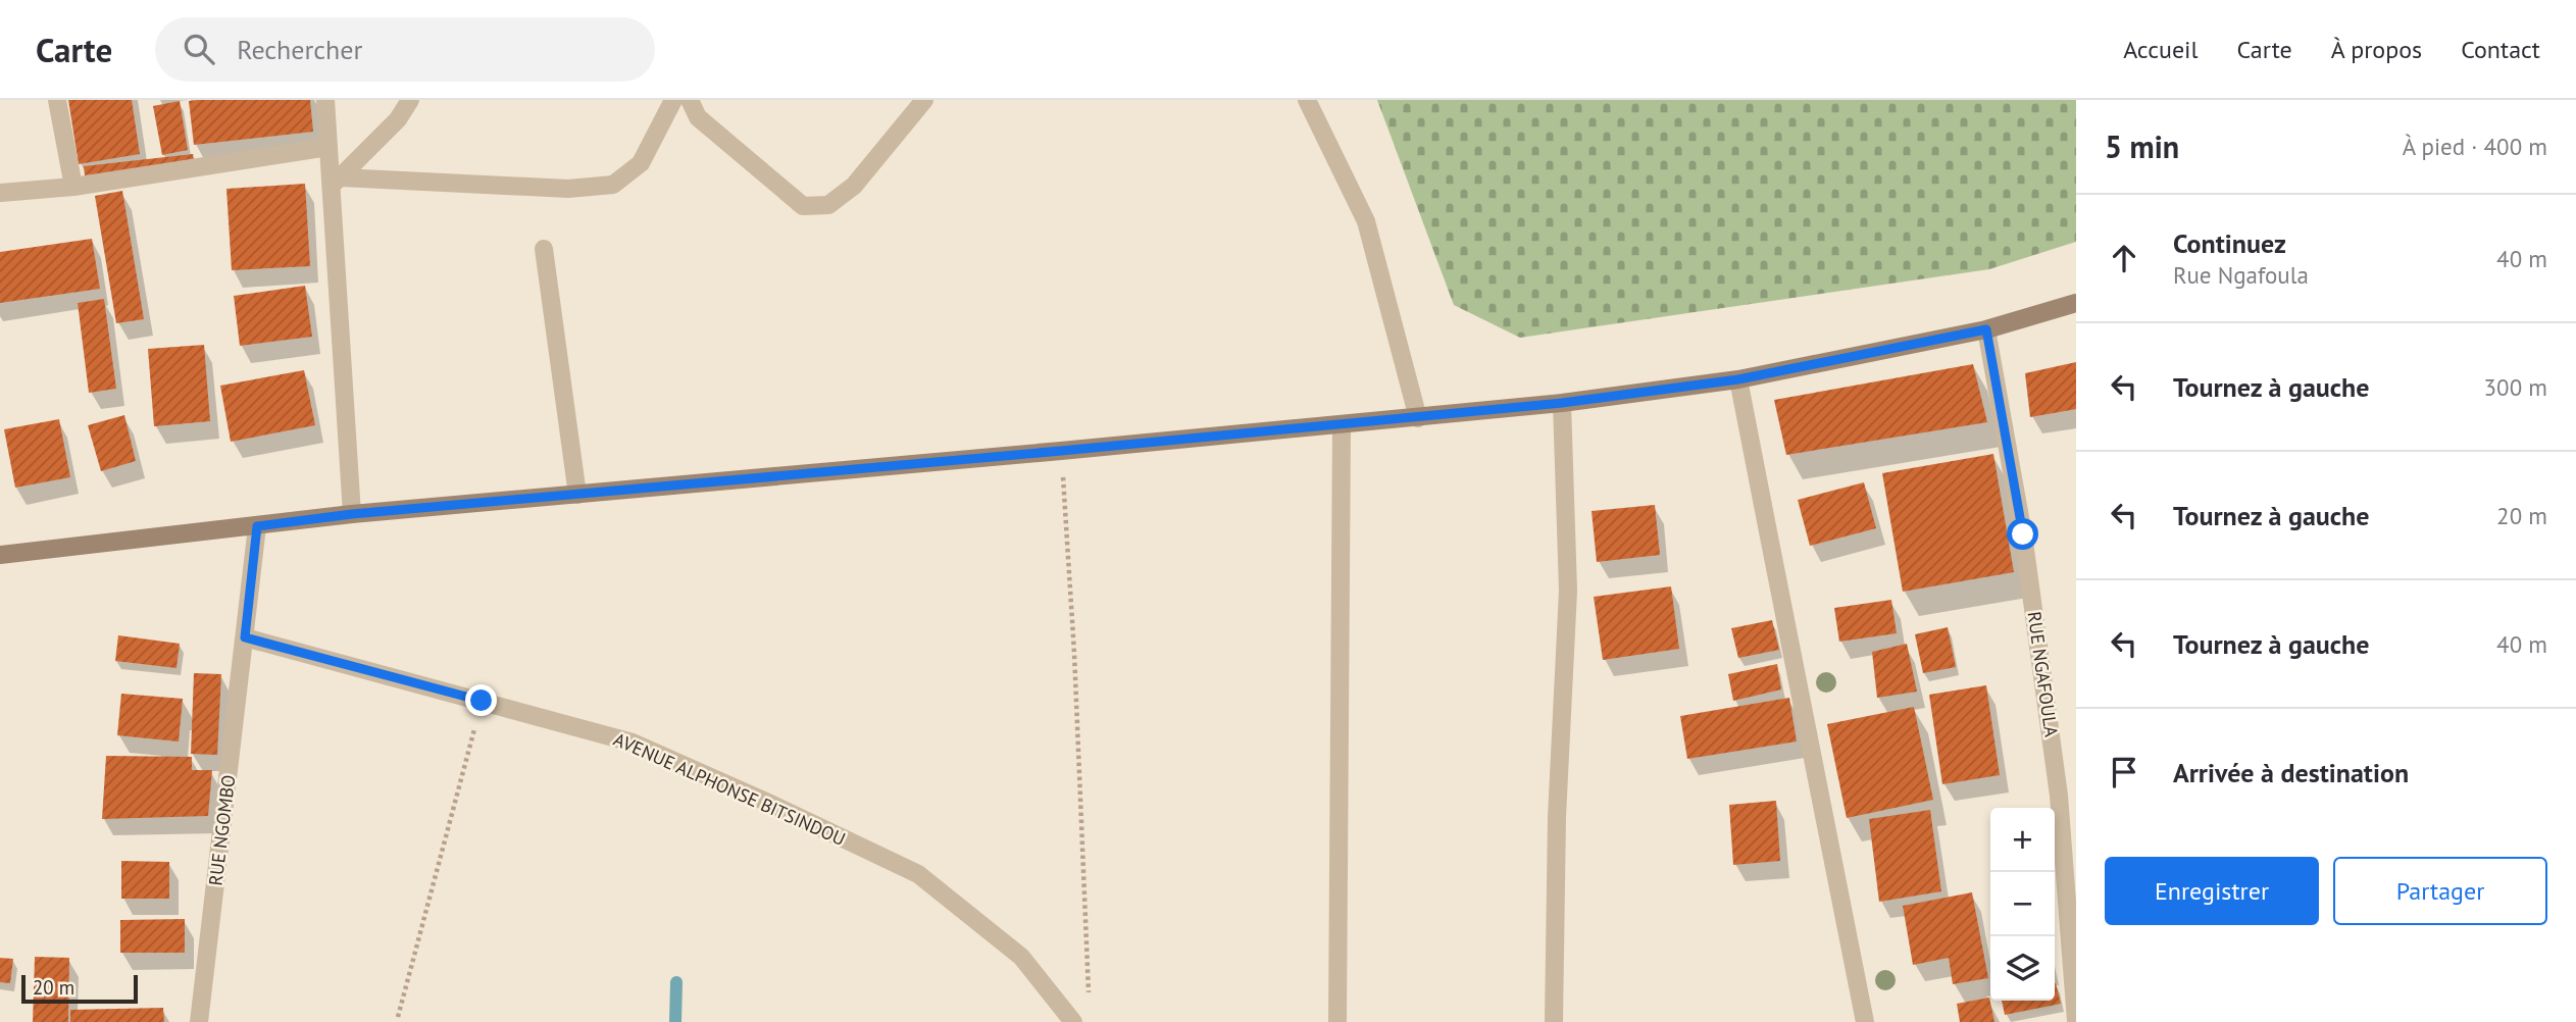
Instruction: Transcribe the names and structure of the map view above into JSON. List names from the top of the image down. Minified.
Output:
{"streets":{"street":["RUE NGAFOULA","AVENUE ALPHONSE BITSINDOU","RUE NGOMBO"]},"crossings":[["AVENUE ALPHONSE BITSINDOU","RUE NGOMBO"]],"scale_bar":"20 m","page":{"header":"Carte","search":"Rechercher","nav":["Accueil","Carte","À propos","Contact"],"heading":["5 min","À pied · 400 m"],"list":[["Continuez","Rue Ngafoula","40 m"],["Tournez à gauche","300 m"],["Tournez à gauche","20 m"],["Tournez à gauche","40 m"],"Arrivée à destination"],"map_buttons":["+","−"],"buttons":["Enregistrer","Partager"],"scale":"20 m"}}
